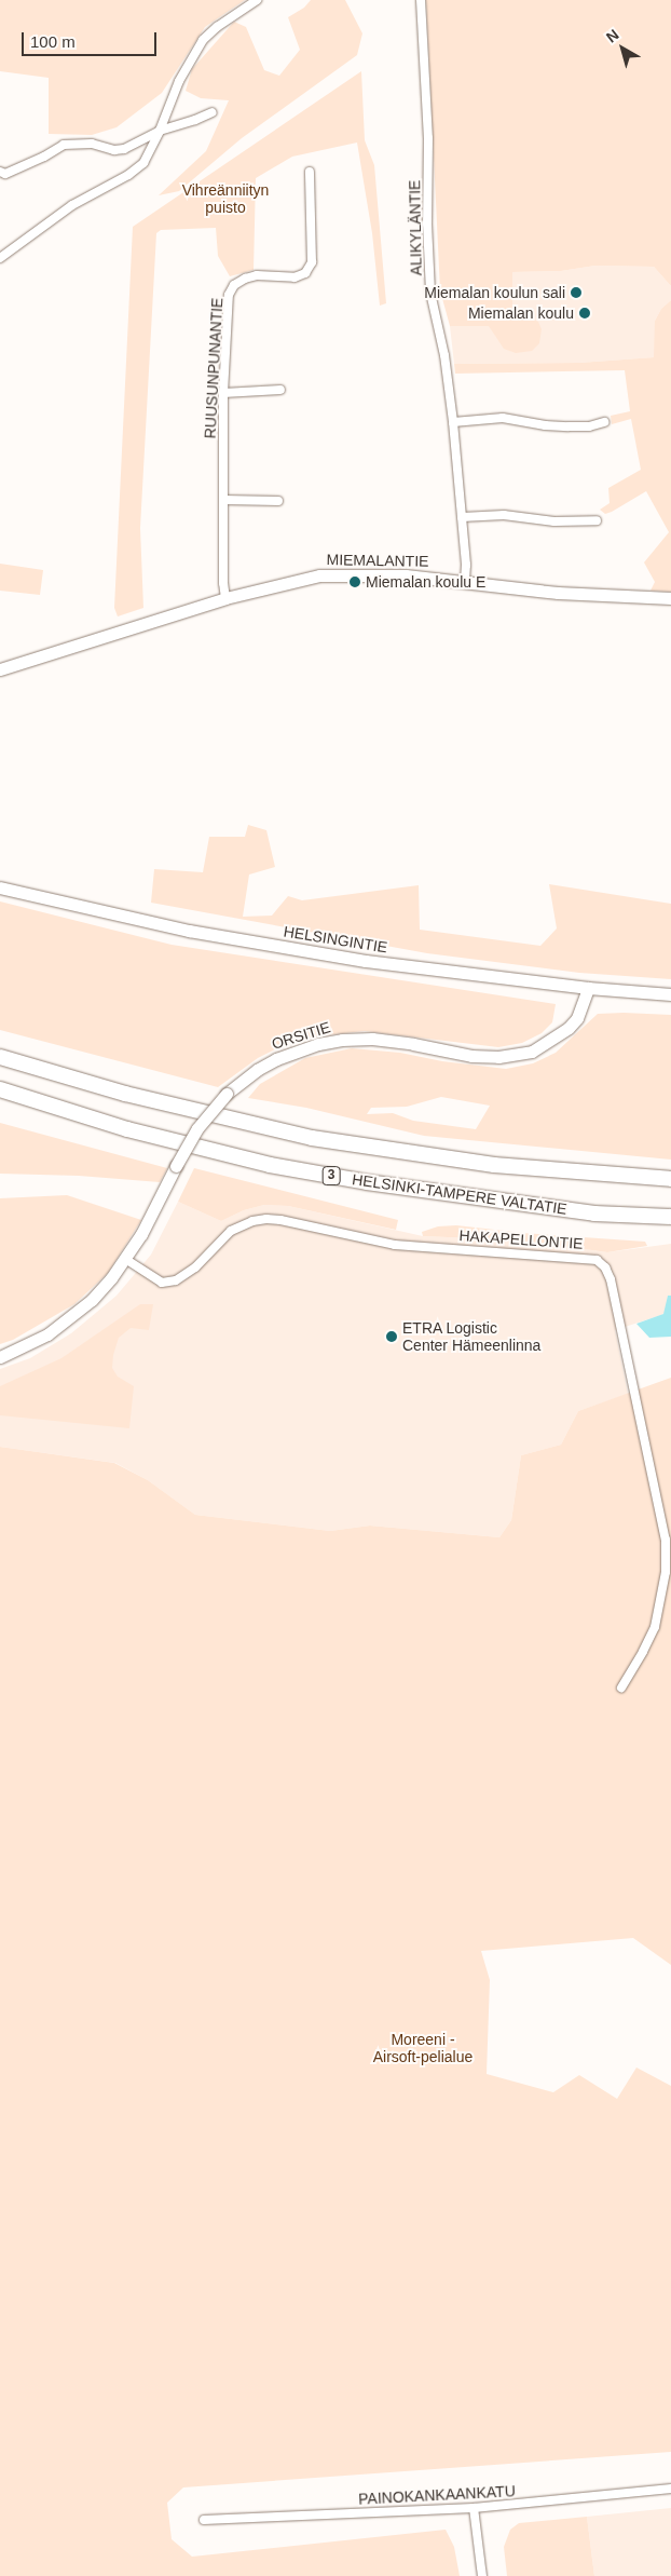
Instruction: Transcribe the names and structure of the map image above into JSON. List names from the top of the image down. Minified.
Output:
{"streets":{"highway":["3","HELSINKI-TAMPERE VALTATIE"],"main road":["MIEMALANTIE","HELSINGINTIE","ORSITIE"],"street":["ALIKYLÄNTIE","RUUSUNPUNANTIE","HAKAPELLONTIE","PAINOKANKAANKATU"]},"crossings":[["ALIKYLÄNTIE","MIEMALANTIE"],["RUUSUNPUNANTIE","MIEMALANTIE"],["HELSINGINTIE","ORSITIE"],["ORSITIE","HAKAPELLONTIE"]],"parks":["Vihreänniityn puisto","Moreeni - Airsoft-pelialue"],"places":["Miemalan koulun sali","Miemalan koulu","Miemalan koulu E","ETRA Logistic Center Hämeenlinna"],"scale_bar":"100 m","north":"top left"}
